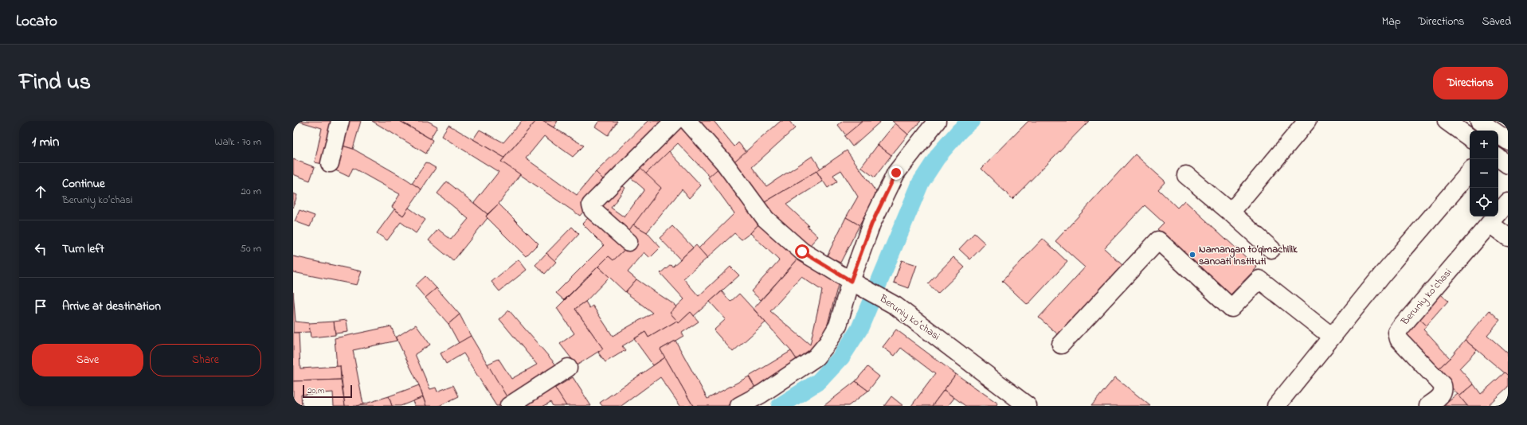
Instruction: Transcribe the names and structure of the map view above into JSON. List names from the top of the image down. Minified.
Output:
{"streets":{"main road":["Beruniy koʻchasi"]},"places":["Namangan to‘qimachilik sanoati instituti"],"scale_bar":"20 m","page":{"header":"Locato","nav":["Map","Directions","Saved"],"title":"Find us","buttons":["Directions",["Save","Share"]],"heading":["1 min","Walk · 70 m"],"map_buttons":["+","−"],"list":[["Continue","Beruniy koʻchasi","20 m"],["Turn left","50 m"],"Arrive at destination"],"scale":"20 m"}}
